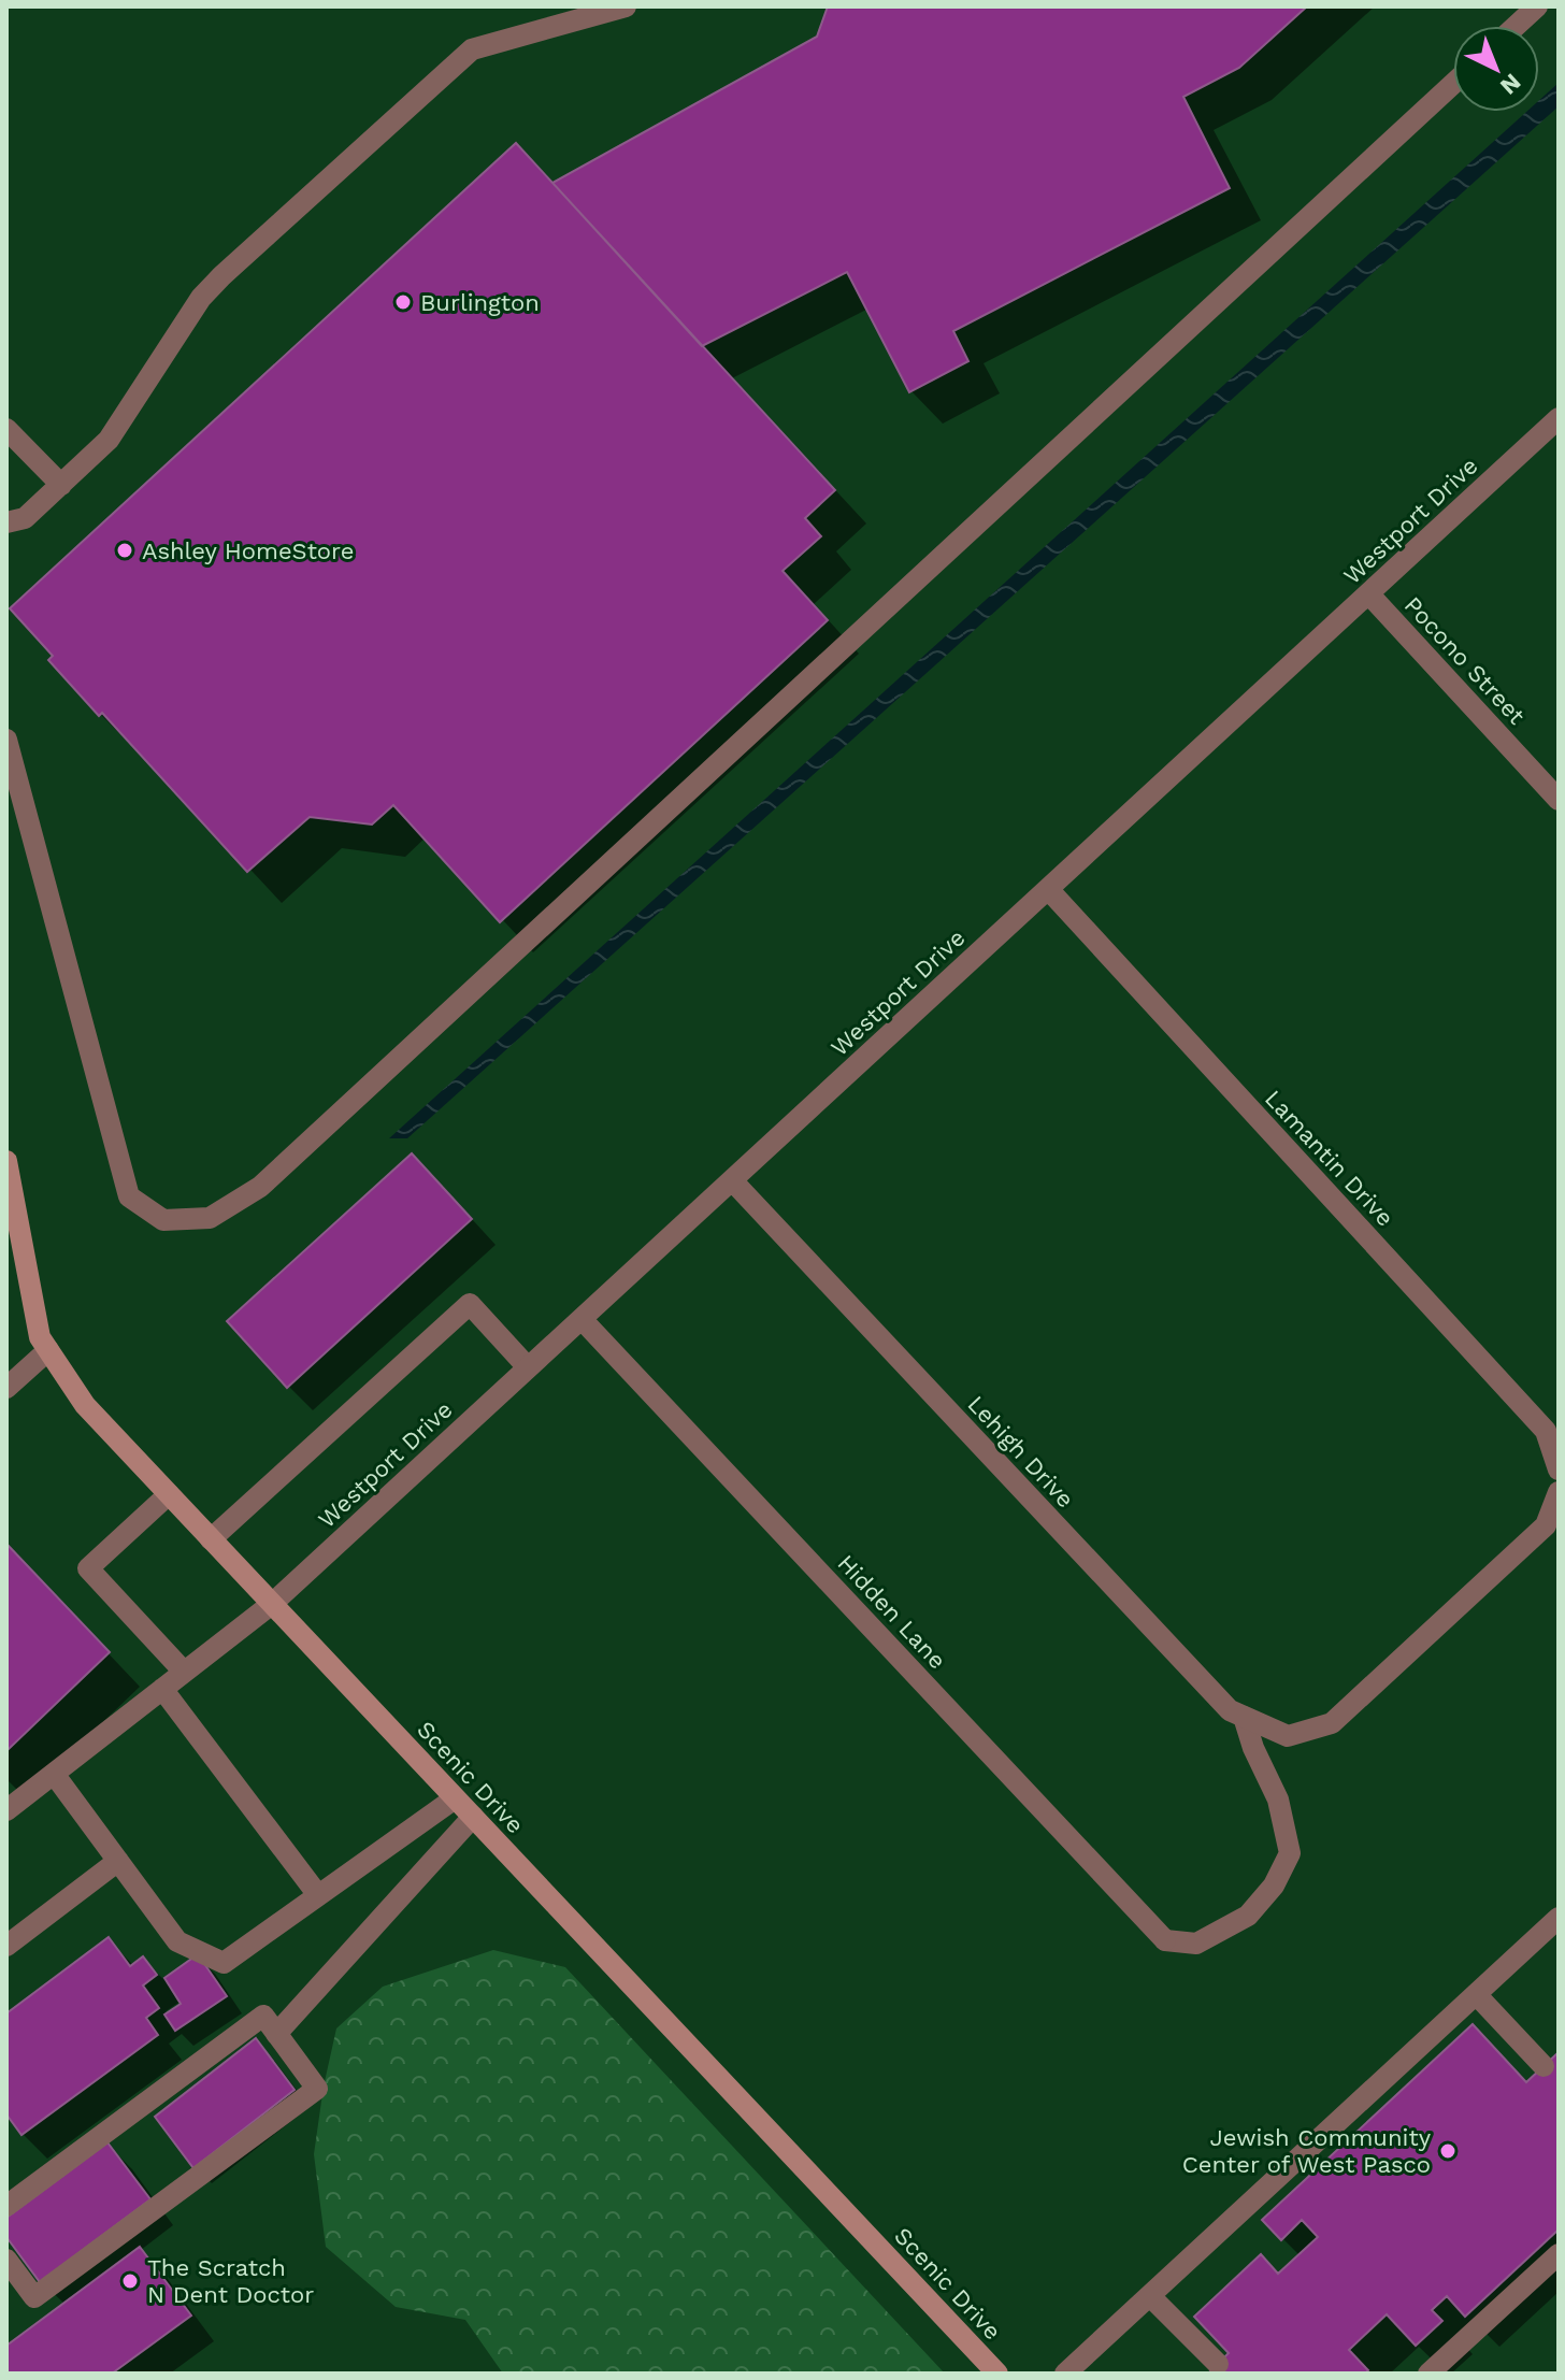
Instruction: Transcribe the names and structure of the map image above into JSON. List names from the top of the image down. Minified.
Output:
{"streets":{"street":["Westport Drive","Pocono Street","Lamantin Drive","Lehigh Drive","Hidden Lane","Scenic Drive"]},"crossings":[["Westport Drive","Pocono Street"],["Westport Drive","Lamantin Drive"],["Westport Drive","Lehigh Drive"],["Westport Drive","Hidden Lane"],["Westport Drive","Scenic Drive"],["Lehigh Drive","Hidden Lane"]],"places":["Burlington","Ashley HomeStore","Jewish Community Center of West Pasco","The Scratch N Dent Doctor"],"north":"bottom right"}
